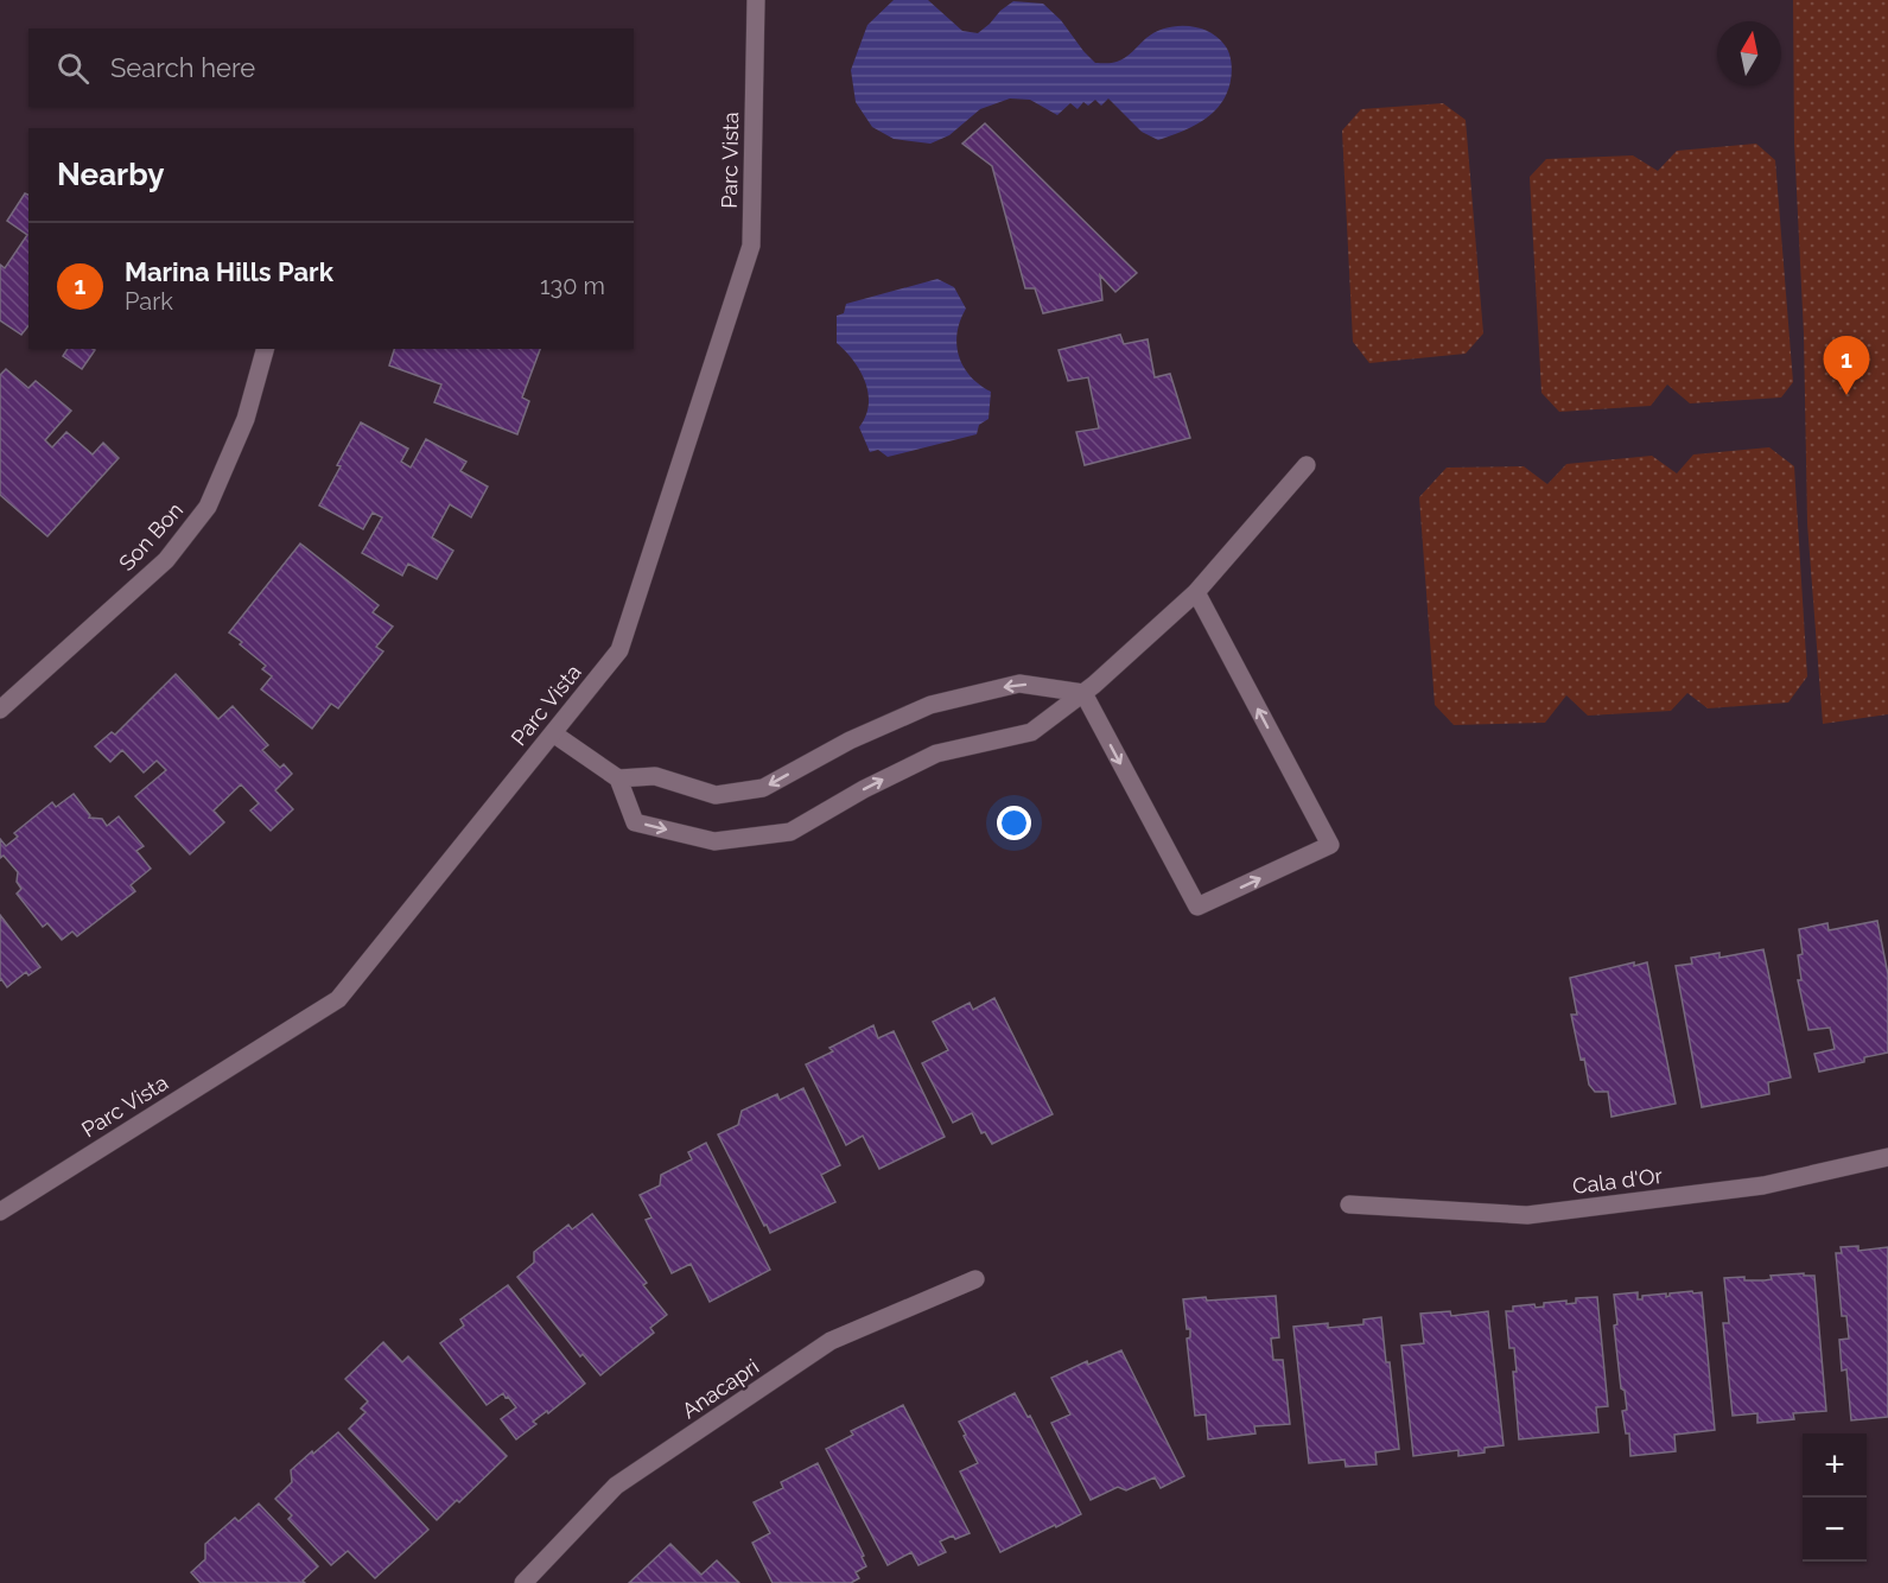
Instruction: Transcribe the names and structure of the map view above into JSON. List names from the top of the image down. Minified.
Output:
{"streets":{"street":["Parc Vista","Son Bon","Cala d'Or","Anacapri"]},"north":"top","page":{"search":"Search here","heading":"Nearby","list":[{"mark":"1","name":"Marina Hills Park","note":"Park","value":"130 m"}],"pins":"1","map_buttons":["+","−"]}}
